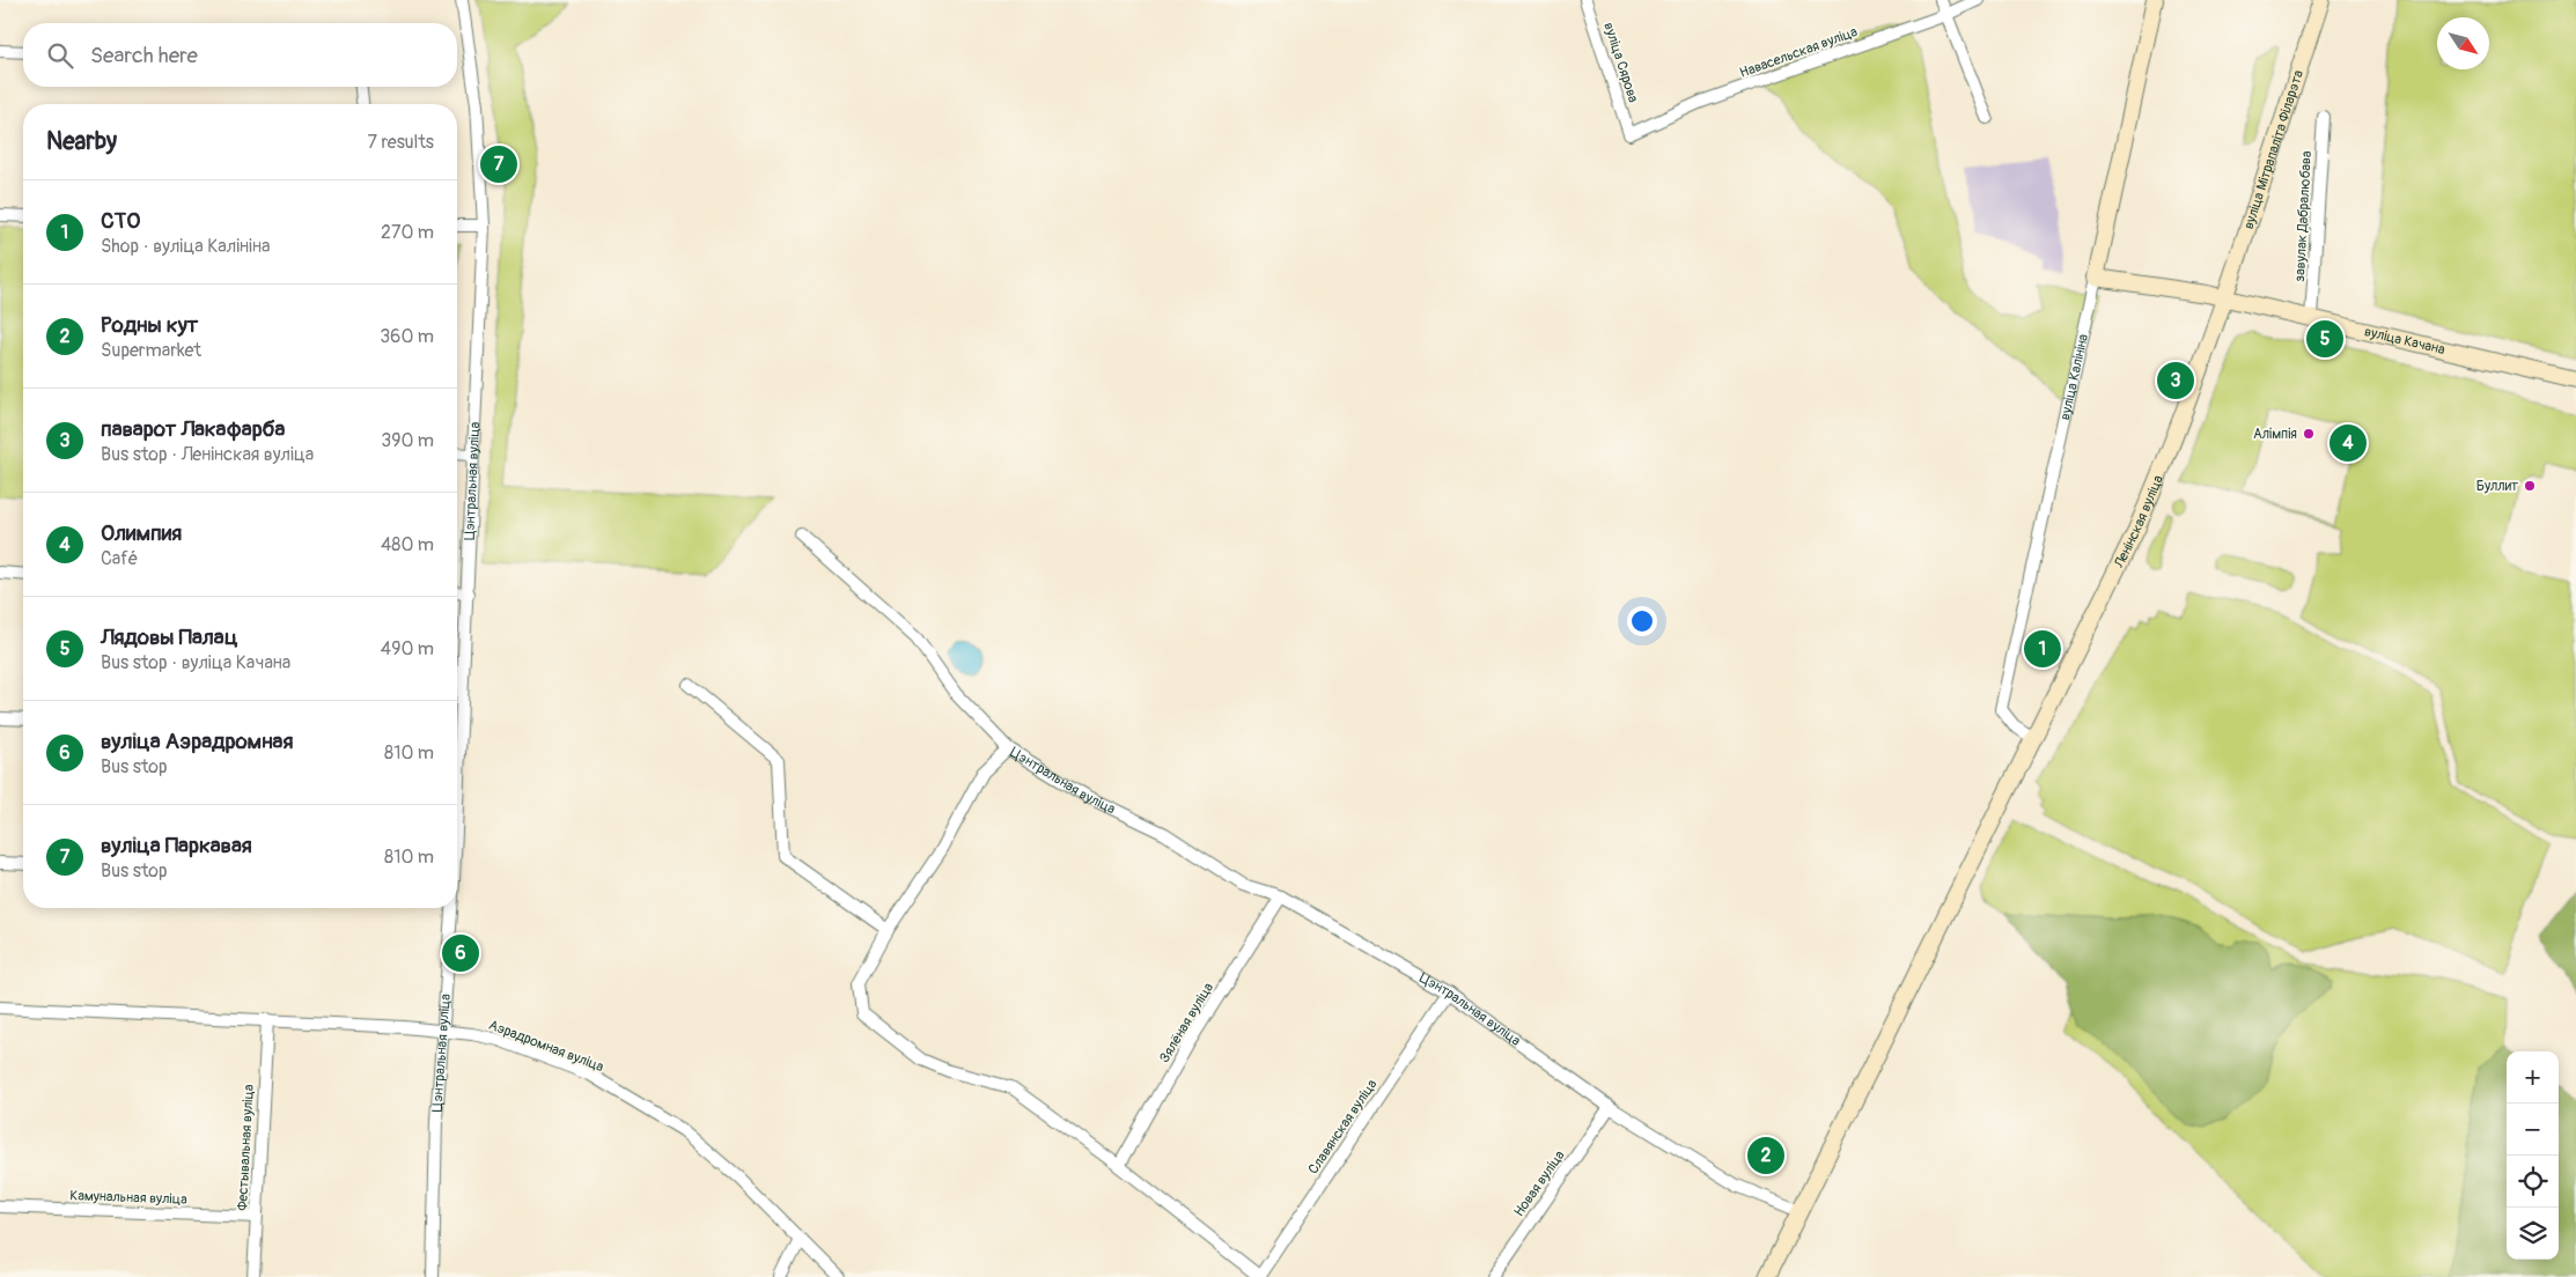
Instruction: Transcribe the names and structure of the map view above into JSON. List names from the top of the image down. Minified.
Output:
{"streets":{"main road":["вуліца Мітрапаліта Філарэта","вуліца Качана","вуліца Калініна","Ленінская вуліца"],"street":["Навасельская вуліца","вуліца Сярова","завулак Дабралюбава","Цэнтральная вуліца","Зялёная вуліца","Аэрадромная вуліца","Славянская вуліца","Фестывальная вуліца","Новая вуліца","Камунальная вуліца"]},"crossings":[["Навасельская вуліца","вуліца Сярова"],["вуліца Мітрапаліта Філарэта","вуліца Качана"],["вуліца Мітрапаліта Філарэта","Ленінская вуліца"],["завулак Дабралюбава","вуліца Качана"],["вуліца Качана","вуліца Калініна"],["вуліца Качана","Ленінская вуліца"],["вуліца Калініна","Ленінская вуліца"],["Цэнтральная вуліца","Ленінская вуліца"],["Цэнтральная вуліца","Зялёная вуліца"],["Цэнтральная вуліца","Аэрадромная вуліца"],["Цэнтральная вуліца","Славянская вуліца"],["Цэнтральная вуліца","Новая вуліца"],["Аэрадромная вуліца","Фестывальная вуліца"],["Фестывальная вуліца","Камунальная вуліца"]],"places":["Алімпія","Буллит"],"north":"bottom right","page":{"search":"Search here","heading":["Nearby","7 results"],"pins":["7","5","3","4","1","6","2"],"list":[{"mark":"1","name":"СТО","note":"Shop · вуліца Калініна","value":"270 m"},{"mark":"2","name":"Родны кут","note":"Supermarket","value":"360 m"},{"mark":"3","name":"паварот Лакафарба","note":"Bus stop · Ленінская вуліца","value":"390 m"},{"mark":"4","name":"Олимпия","note":"Café","value":"480 m"},{"mark":"5","name":"Лядовы Палац","note":"Bus stop · вуліца Качана","value":"490 m"},{"mark":"6","name":"вуліца Аэрадромная","note":"Bus stop","value":"810 m"},{"mark":"7","name":"вуліца Паркавая","note":"Bus stop","value":"810 m"}],"map_buttons":["+","−"]}}
